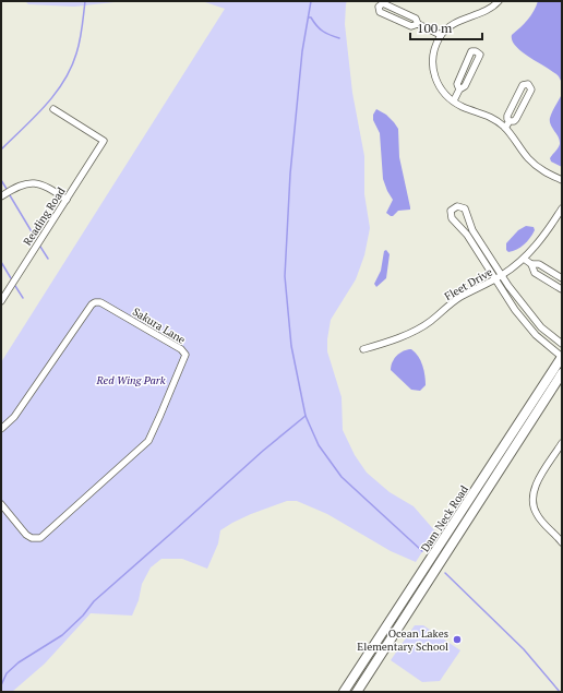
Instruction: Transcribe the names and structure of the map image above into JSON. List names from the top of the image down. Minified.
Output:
{"streets":{"main road":["Dam Neck Road"],"street":["Reading Road","Fleet Drive","Sakura Lane"]},"parks":["Red Wing Park"],"places":["Ocean Lakes Elementary School"],"scale_bar":"100 m"}
